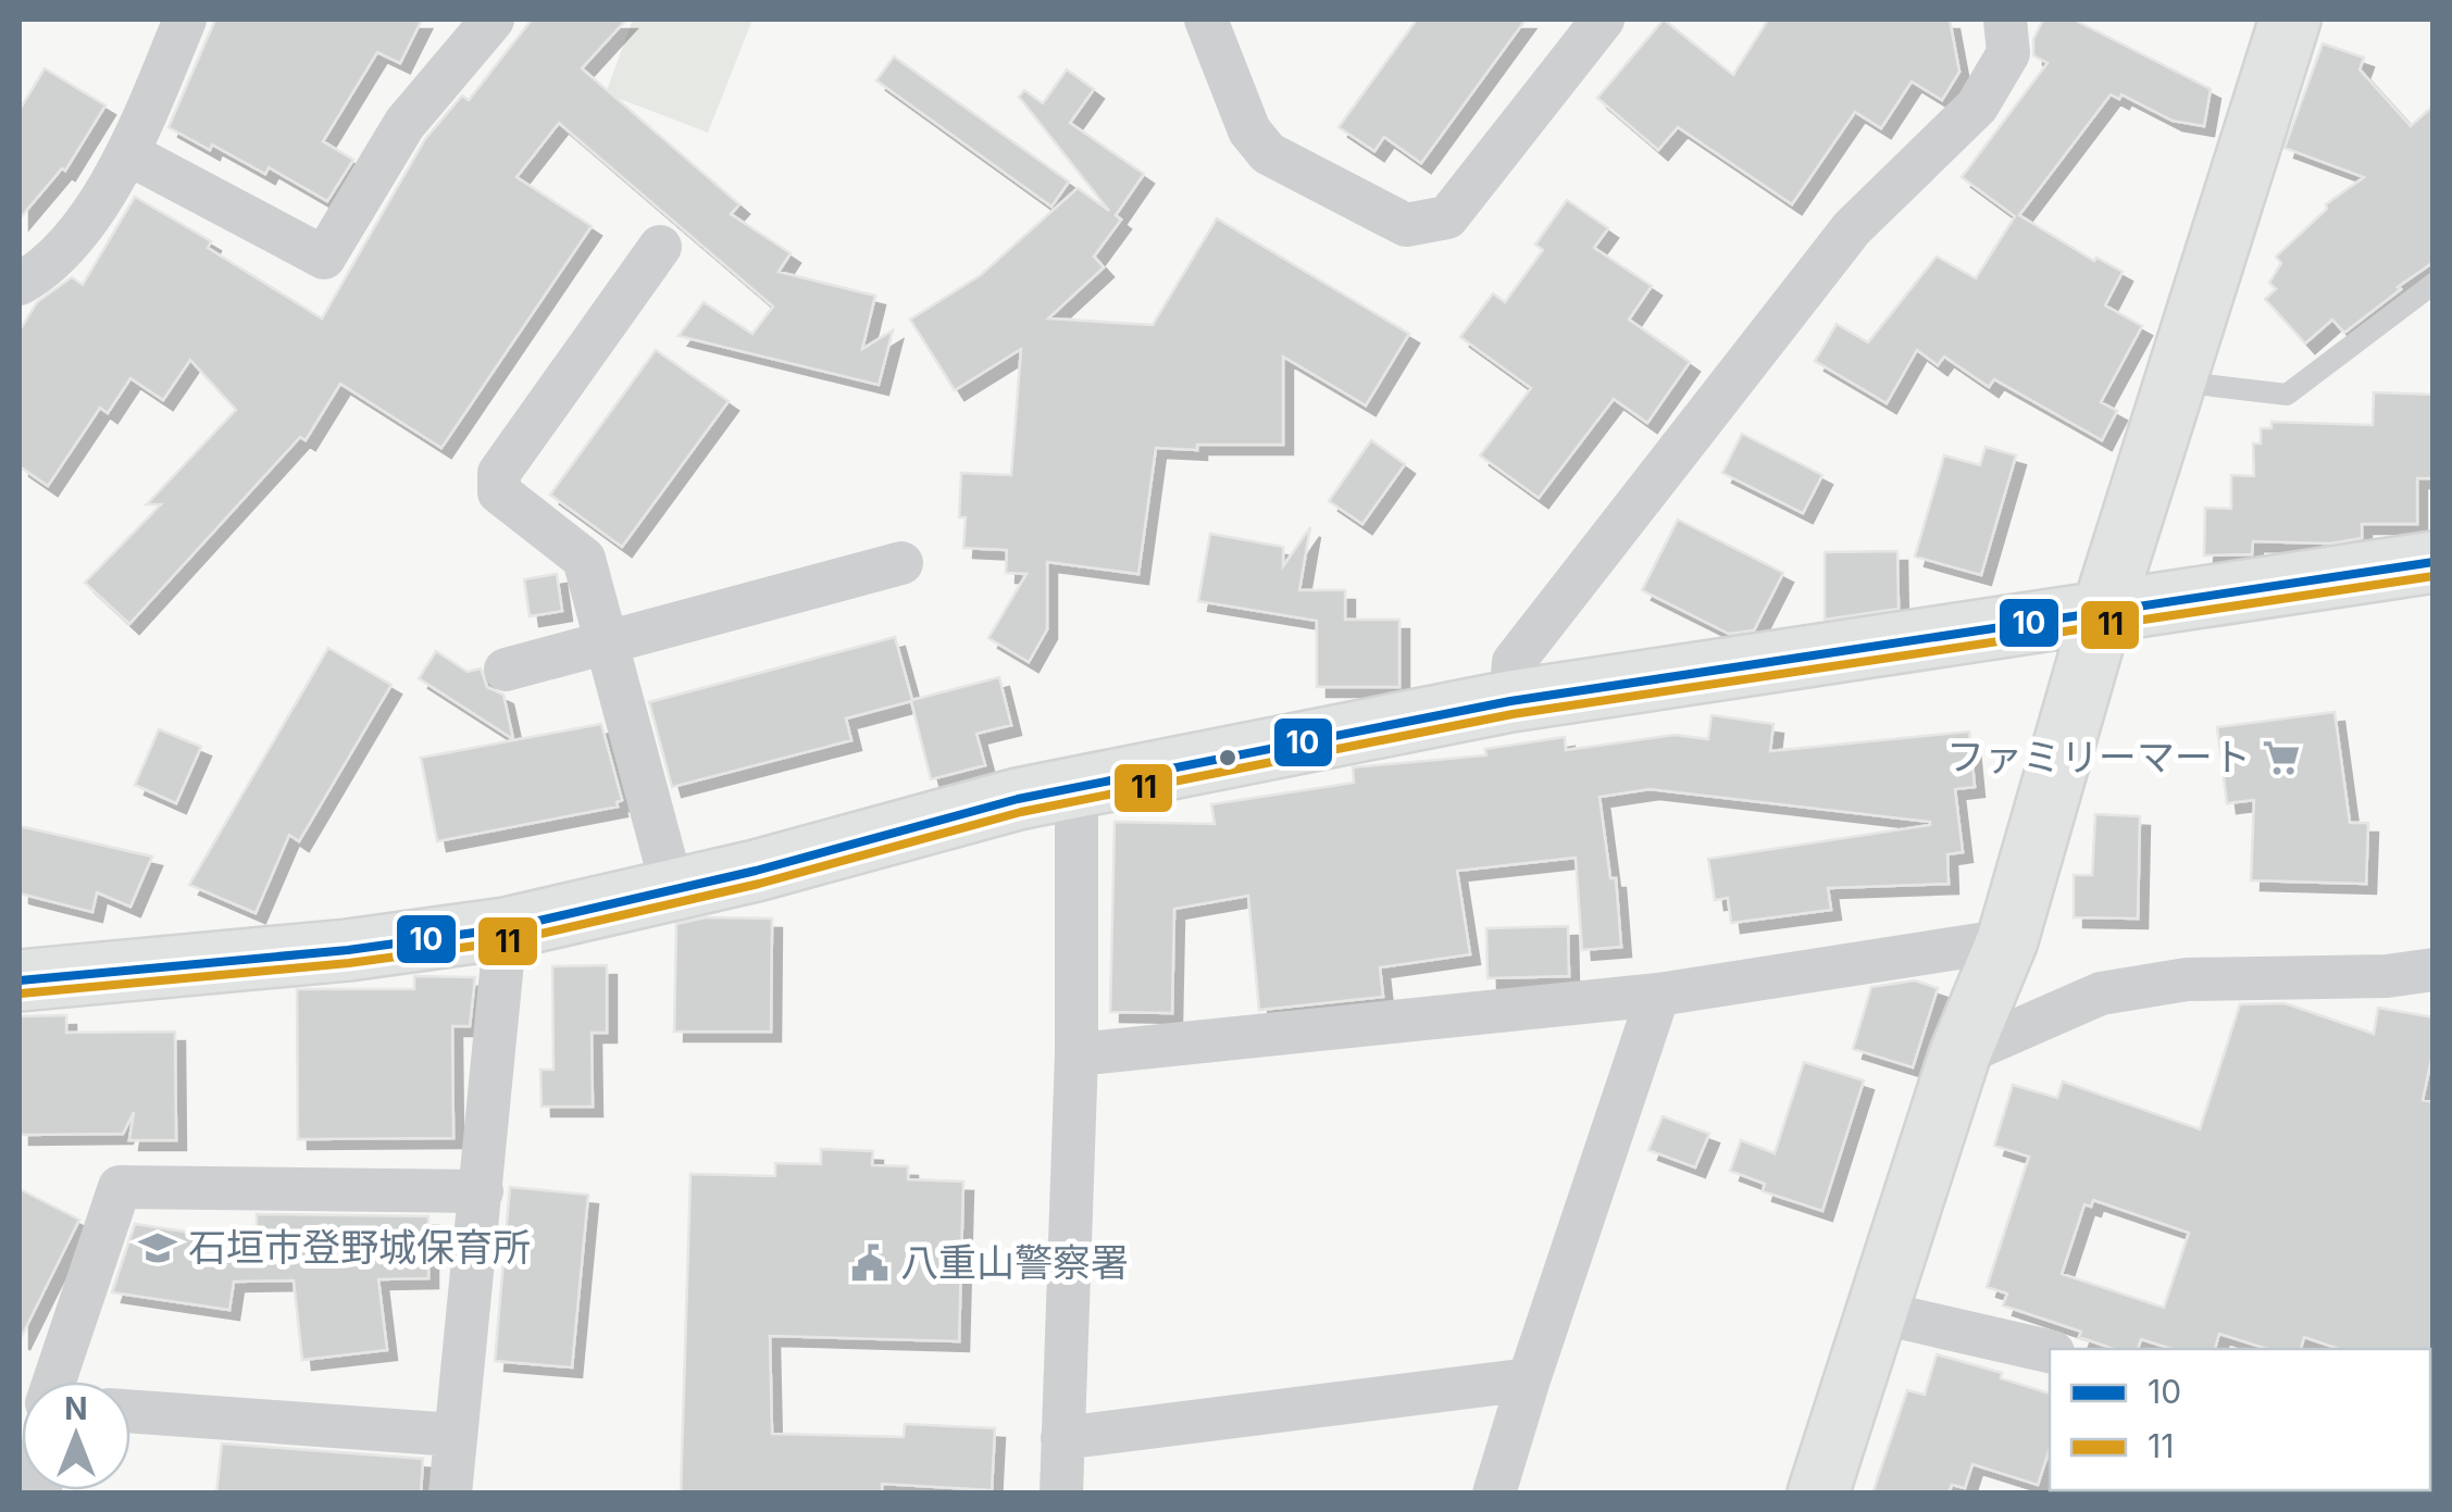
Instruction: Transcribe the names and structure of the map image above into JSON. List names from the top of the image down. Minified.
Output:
{"places":{"supermarket":["ファミリーマート"],"school or university":["石垣市登野城保育所"],"public building":["八重山警察署"]},"lines":["transit line 10","transit line 11"],"legend":["10","11"],"north":"top"}
